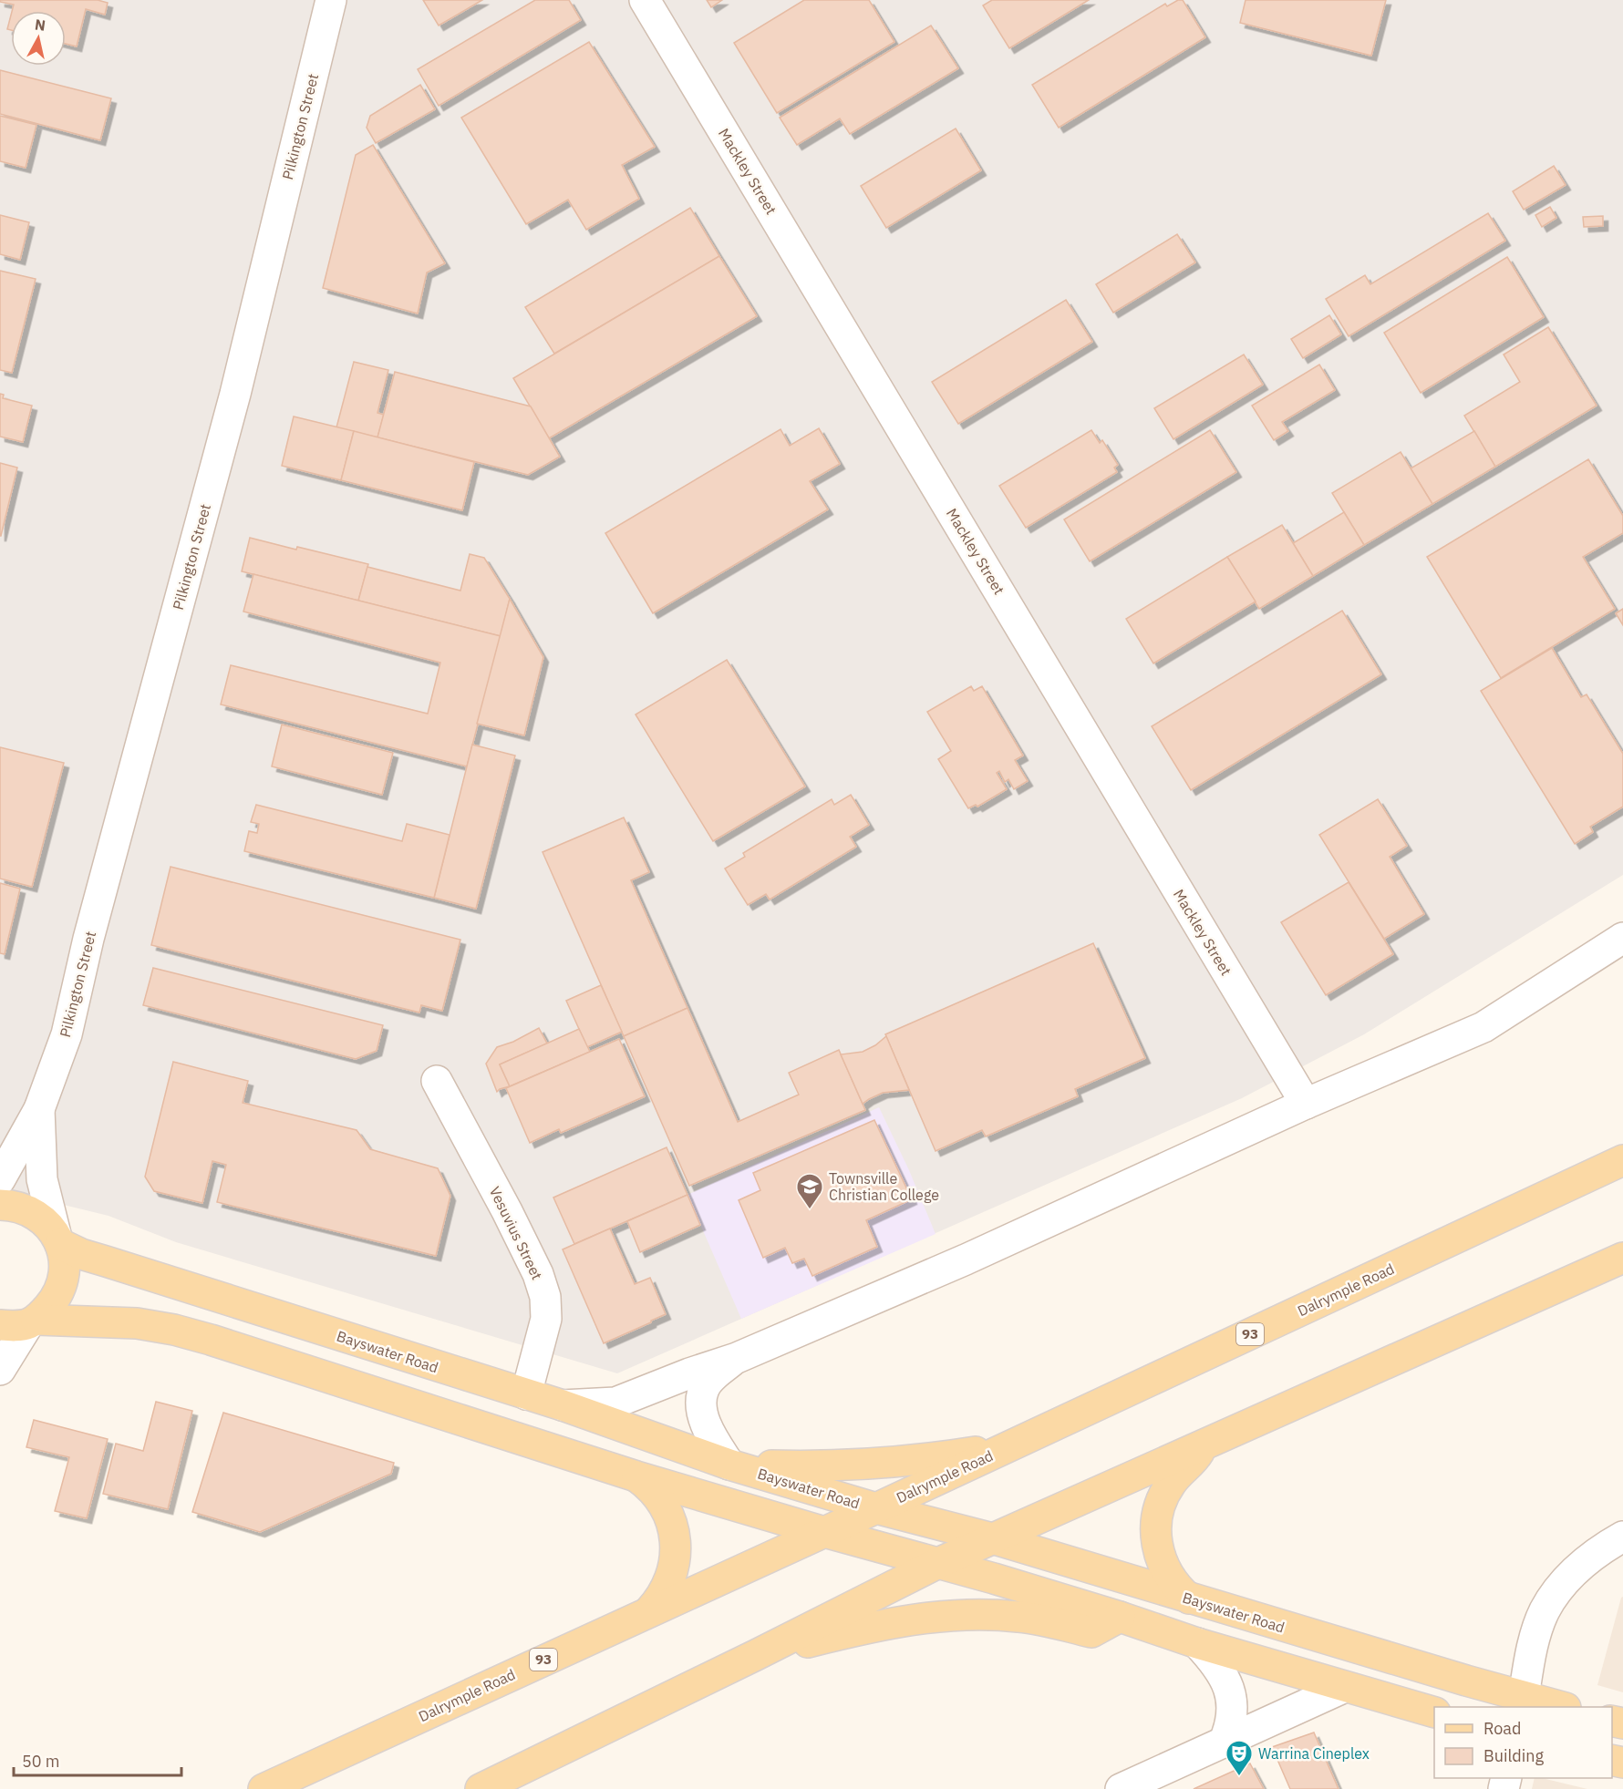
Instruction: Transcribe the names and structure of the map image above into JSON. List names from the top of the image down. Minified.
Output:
{"streets":{"main road":["Dalrymple Road","93","Bayswater Road"],"street":["Pilkington Street","Mackley Street","Vesuvius Street"]},"crossings":[["Pilkington Street","Bayswater Road"],["Vesuvius Street","Bayswater Road"],["Dalrymple Road","Bayswater Road"]],"places":{"school or university":["Townsville Christian College"],"theatre":["Warrina Cineplex"]},"legend":["Road","Building"],"scale_bar":"50 m","north":"top"}
